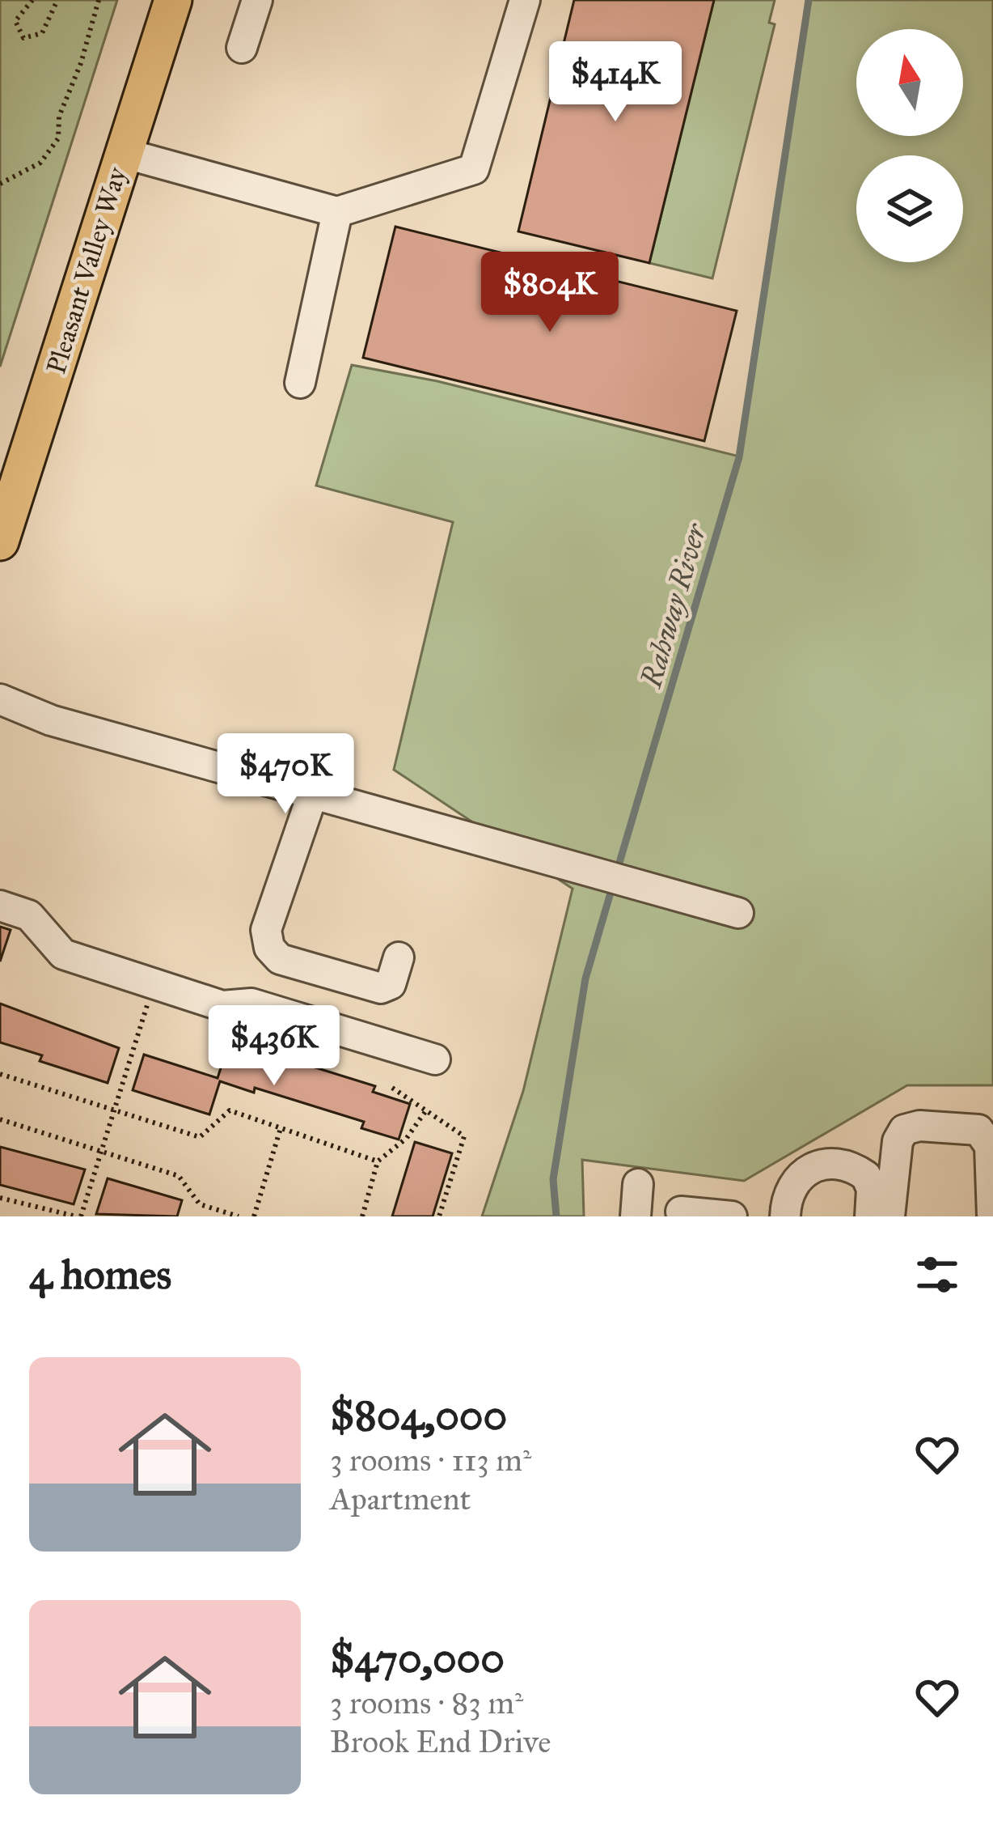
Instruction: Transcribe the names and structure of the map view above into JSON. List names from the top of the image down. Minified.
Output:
{"streets":{"main road":["Pleasant Valley Way"]},"water":["Rahway River"],"north":"top","page":{"price":["$414K","$804K","$470K","$436K"],"heading":"4 homes","list":[{"name":"$804,000","note":"3 rooms · 113 m² · Apartment"},{"name":"$470,000","note":"3 rooms · 83 m² · Brook End Drive"}]}}
